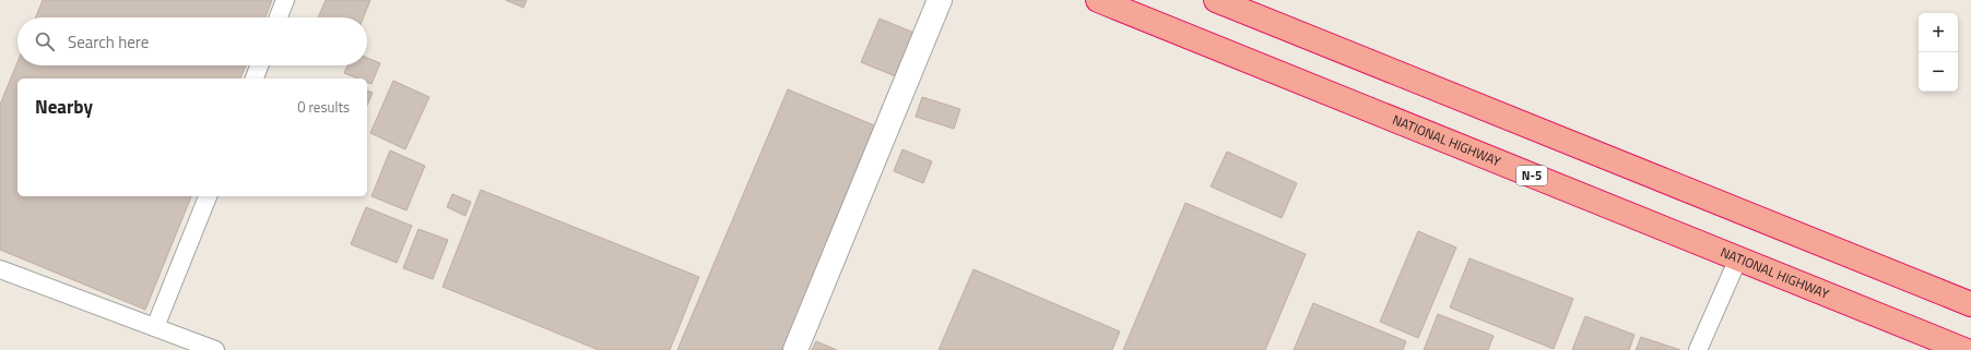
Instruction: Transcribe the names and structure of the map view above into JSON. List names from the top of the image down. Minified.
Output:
{"streets":{"highway":["NATIONAL HIGHWAY","N-5"]},"page":{"map_buttons":["+","−"],"search":"Search here","heading":["Nearby","0 results"]}}
